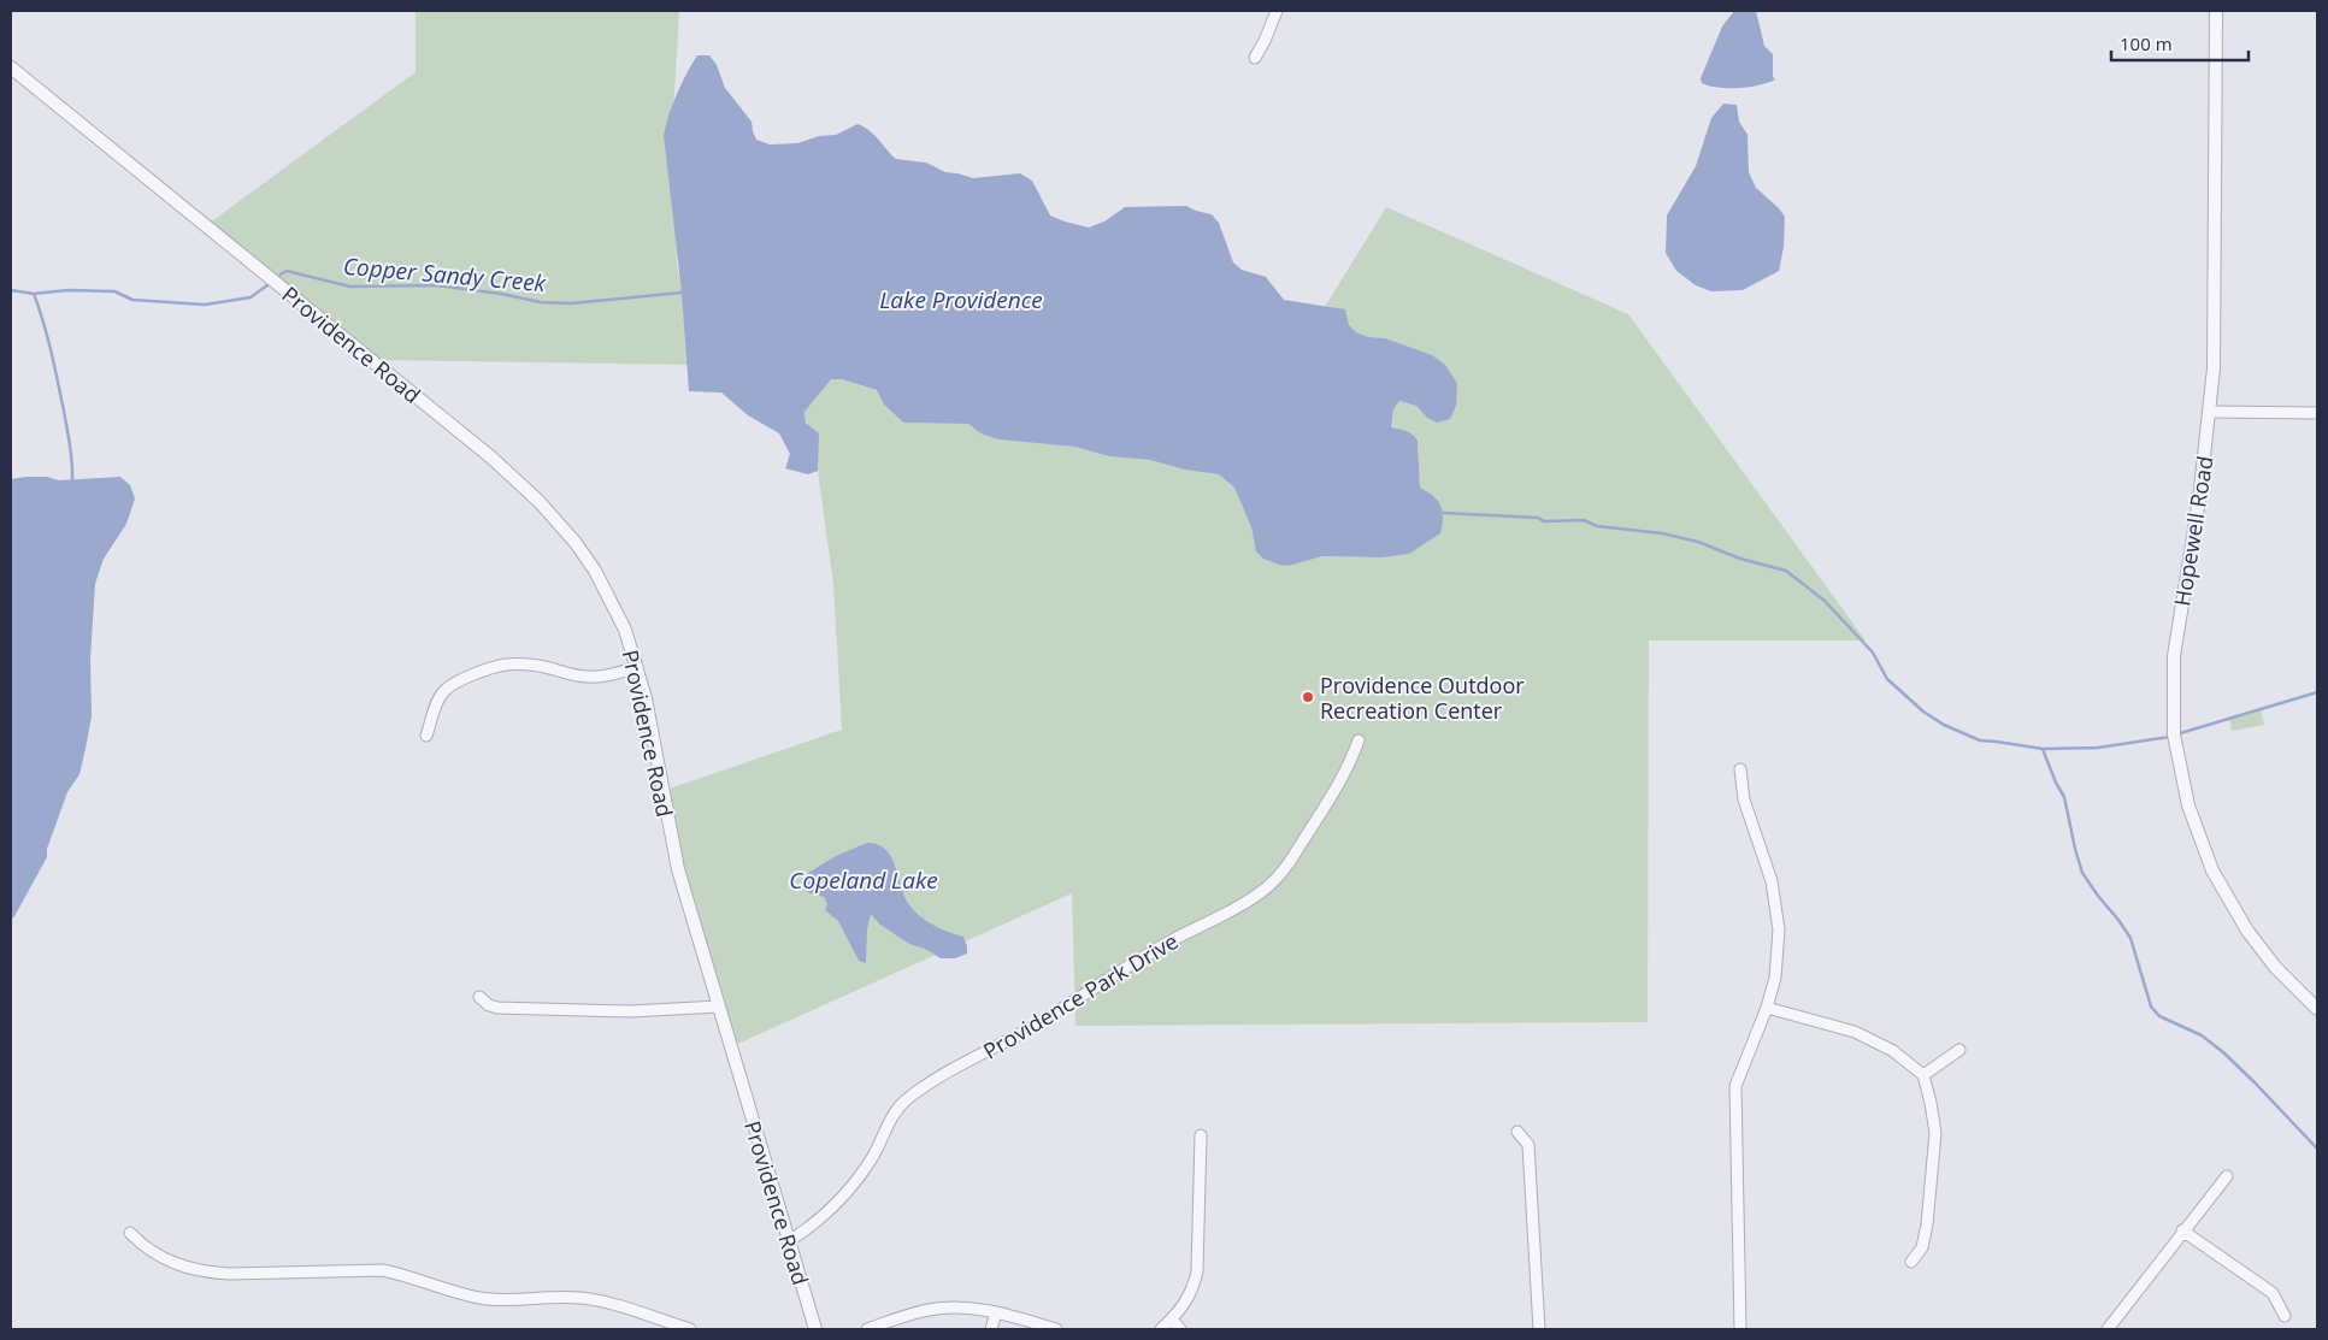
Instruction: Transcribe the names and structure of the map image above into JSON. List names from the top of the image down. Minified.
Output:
{"streets":{"street":["Providence Road","Hopewell Road","Providence Park Drive"]},"crossings":[["Providence Road","Providence Park Drive"]],"water":["Copper Sandy Creek","Lake Providence","Copeland Lake"],"places":["Providence Outdoor Recreation Center"],"scale_bar":"100 m"}
